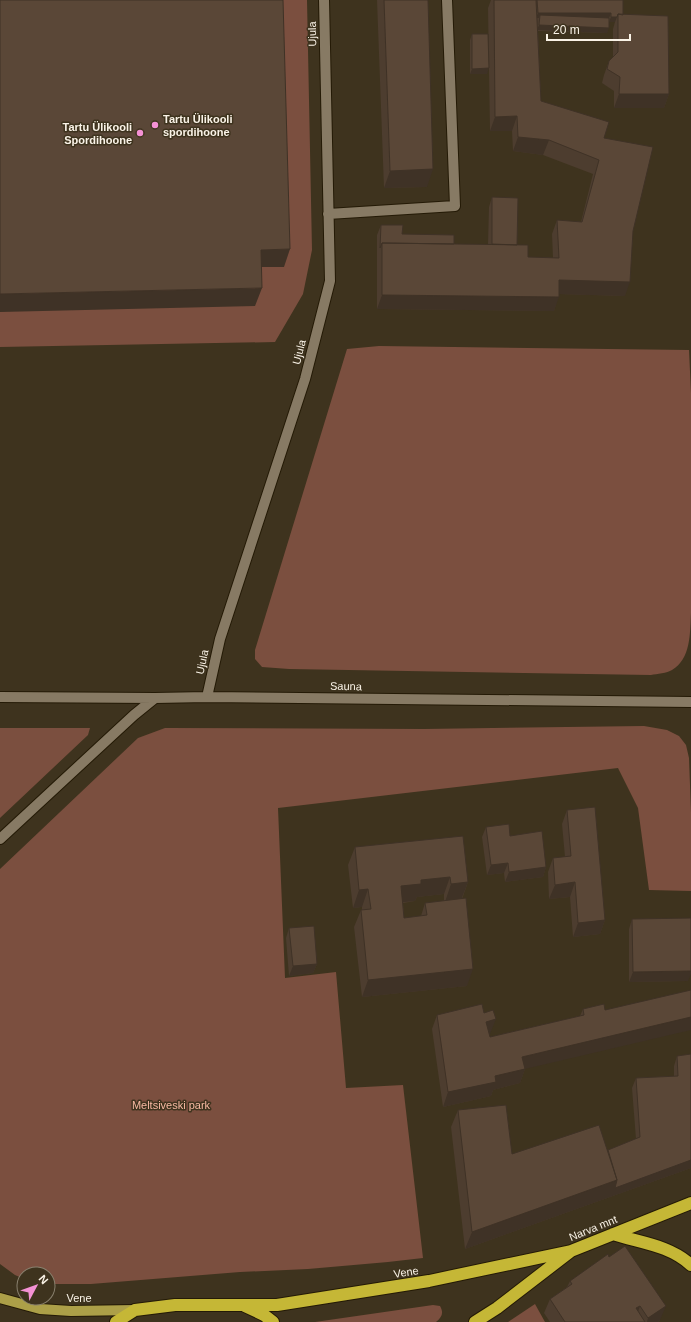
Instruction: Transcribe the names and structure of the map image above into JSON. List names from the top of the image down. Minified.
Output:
{"streets":{"highway":["Narva mnt","Vene"],"street":["Ujula","Sauna"]},"crossings":[["Ujula","Sauna"],["Narva mnt","Vene"]],"parks":["Meltsiveski park"],"places":["Tartu Ülikooli spordihoone","Tartu Ülikooli Spordihoone"],"scale_bar":"20 m","north":"top right"}
